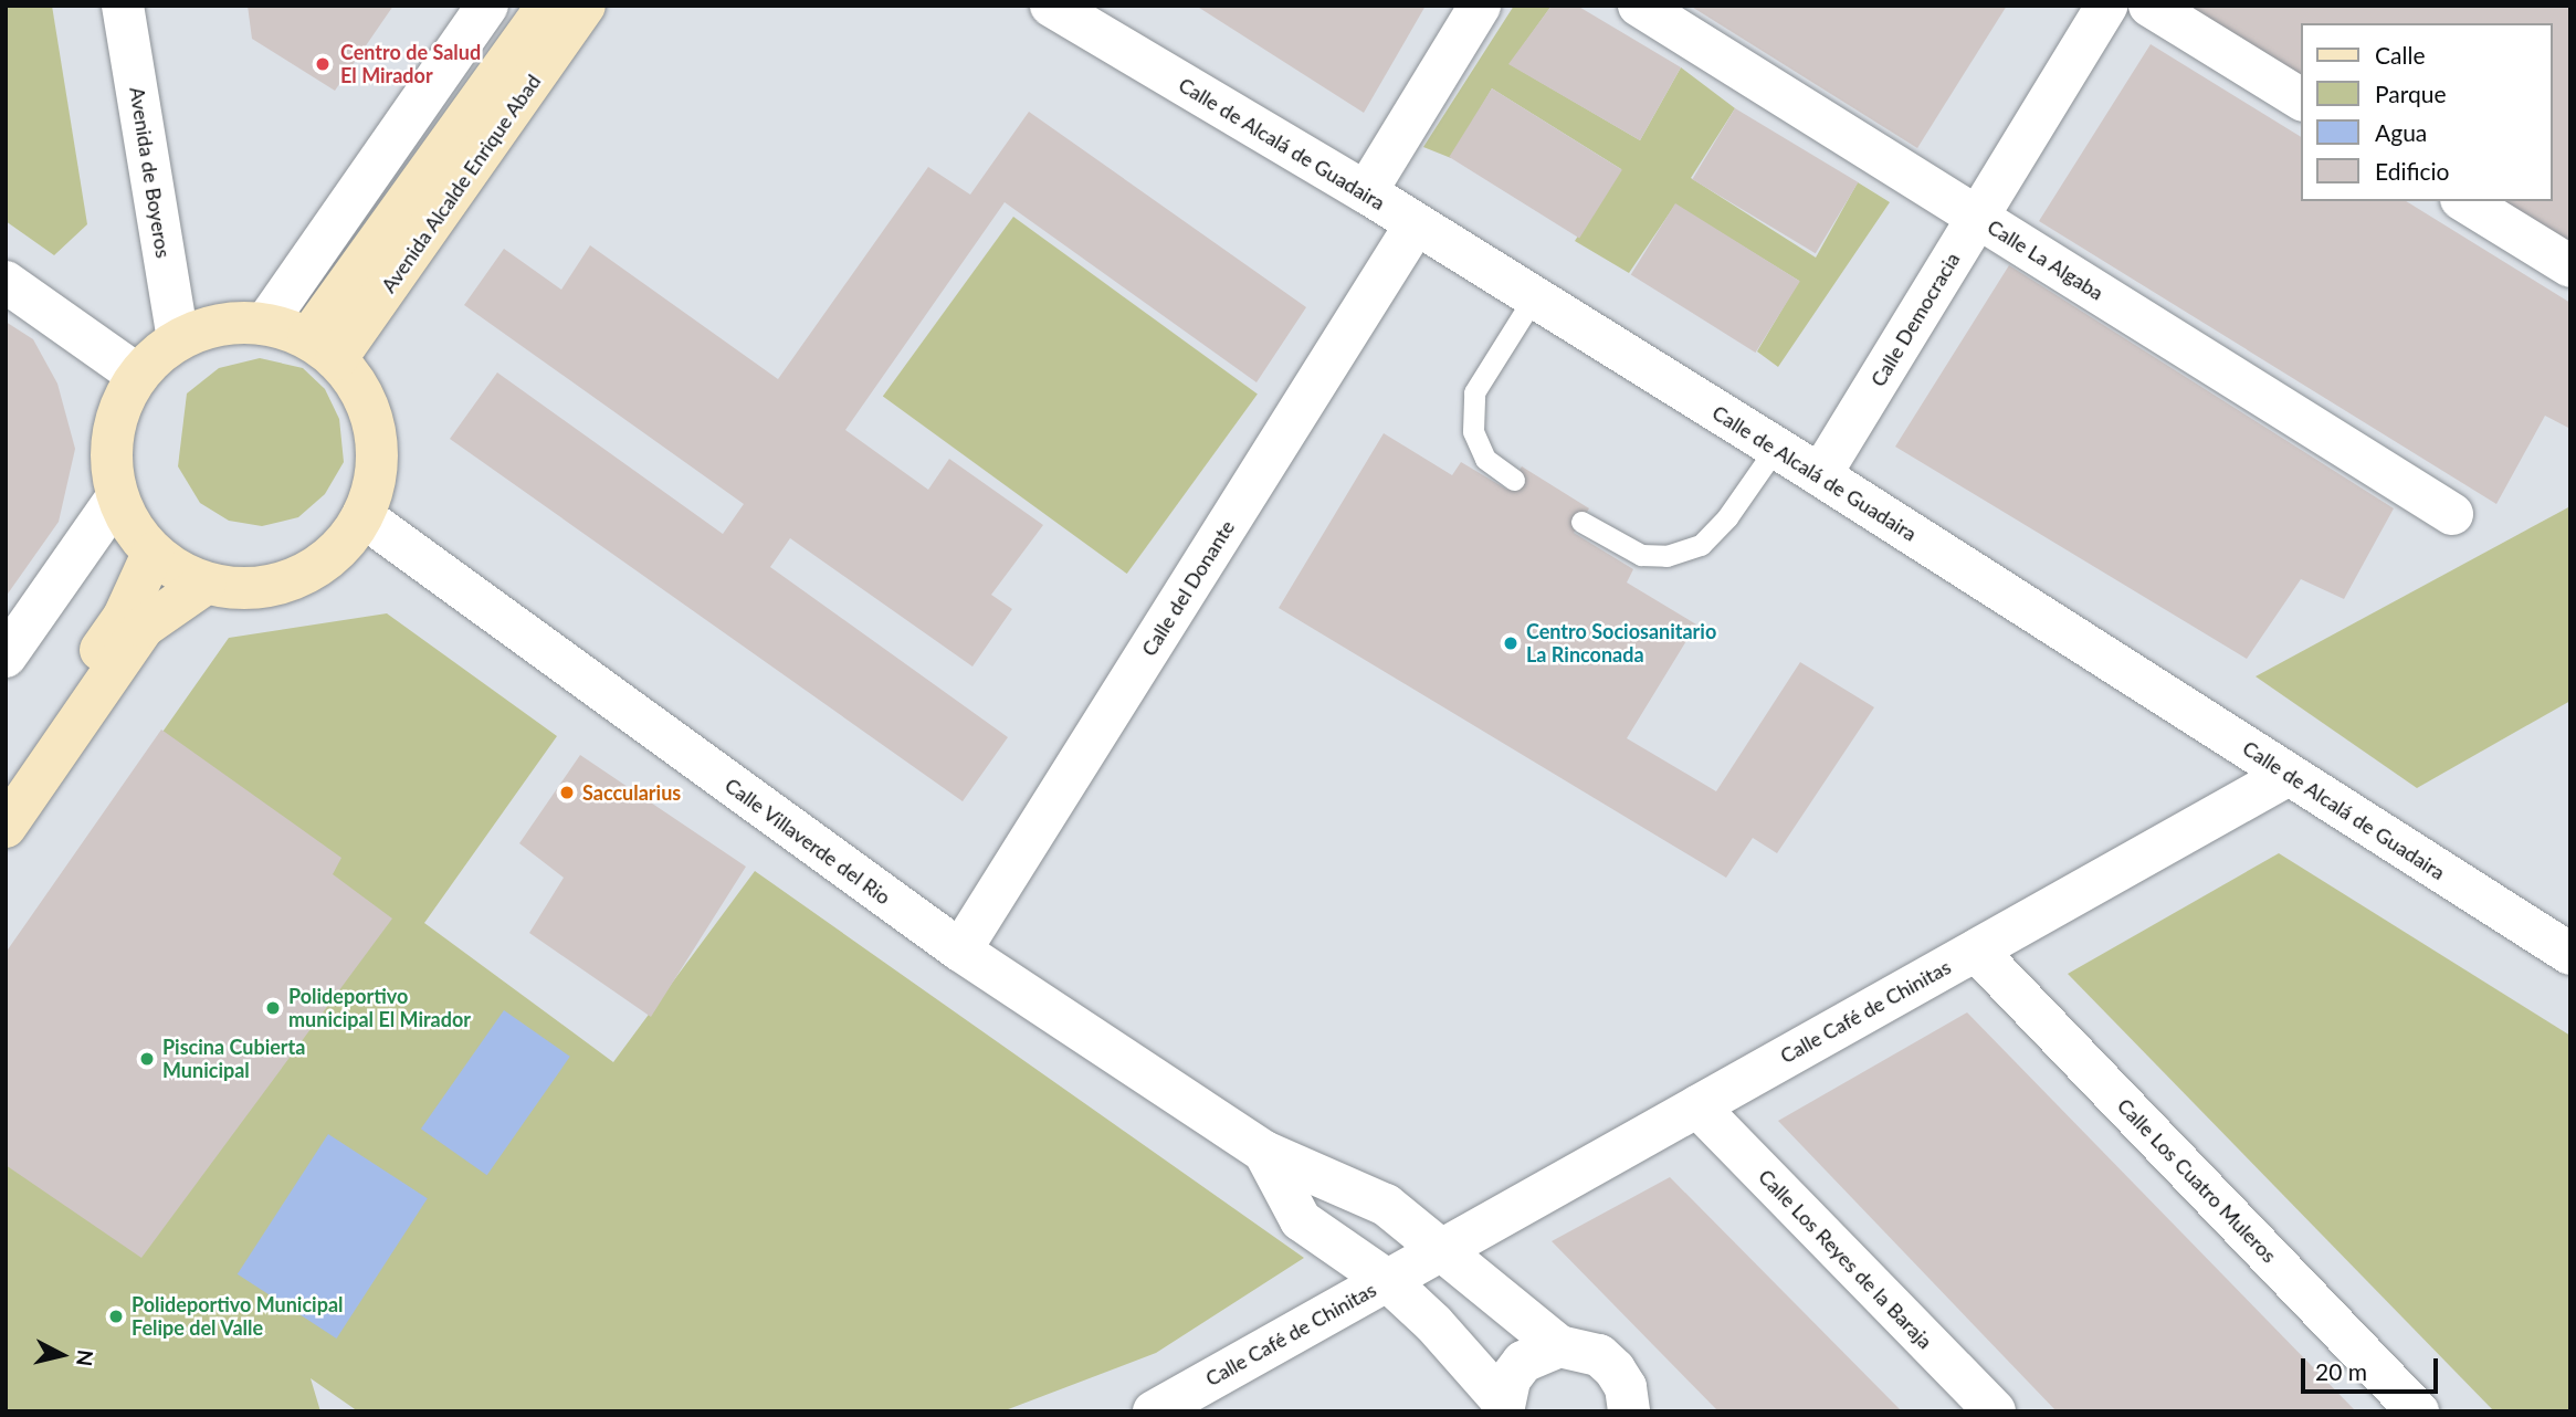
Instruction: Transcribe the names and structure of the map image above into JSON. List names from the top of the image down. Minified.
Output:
{"streets":{"main road":["Avenida Alcalde Enrique Abad"],"street":["Calle de Alcalá de Guadaira","Avenida de Boyeros","Calle La Algaba","Calle Democracia","Calle del Donante","Calle Villaverde del Rio","Calle Café de Chinitas","Calle Los Cuatro Muleros","Calle Los Reyes de la Baraja"]},"crossings":[["Calle de Alcalá de Guadaira","Calle Democracia"],["Calle de Alcalá de Guadaira","Calle del Donante"],["Calle de Alcalá de Guadaira","Calle Café de Chinitas"],["Avenida de Boyeros","Avenida Alcalde Enrique Abad"],["Avenida de Boyeros","Calle Villaverde del Rio"],["Avenida Alcalde Enrique Abad","Calle Villaverde del Rio"],["Calle La Algaba","Calle Democracia"],["Calle del Donante","Calle Villaverde del Rio"],["Calle Villaverde del Rio","Calle Café de Chinitas"],["Calle Café de Chinitas","Calle Los Cuatro Muleros"],["Calle Café de Chinitas","Calle Los Reyes de la Baraja"]],"places":["Centro de Salud El Mirador","Centro Sociosanitario La Rinconada","Saccularius","Polideportivo municipal El Mirador","Piscina Cubierta Municipal","Polideportivo Municipal Felipe del Valle"],"legend":["Calle","Parque","Agua","Edificio"],"scale_bar":"20 m","north":"right"}
